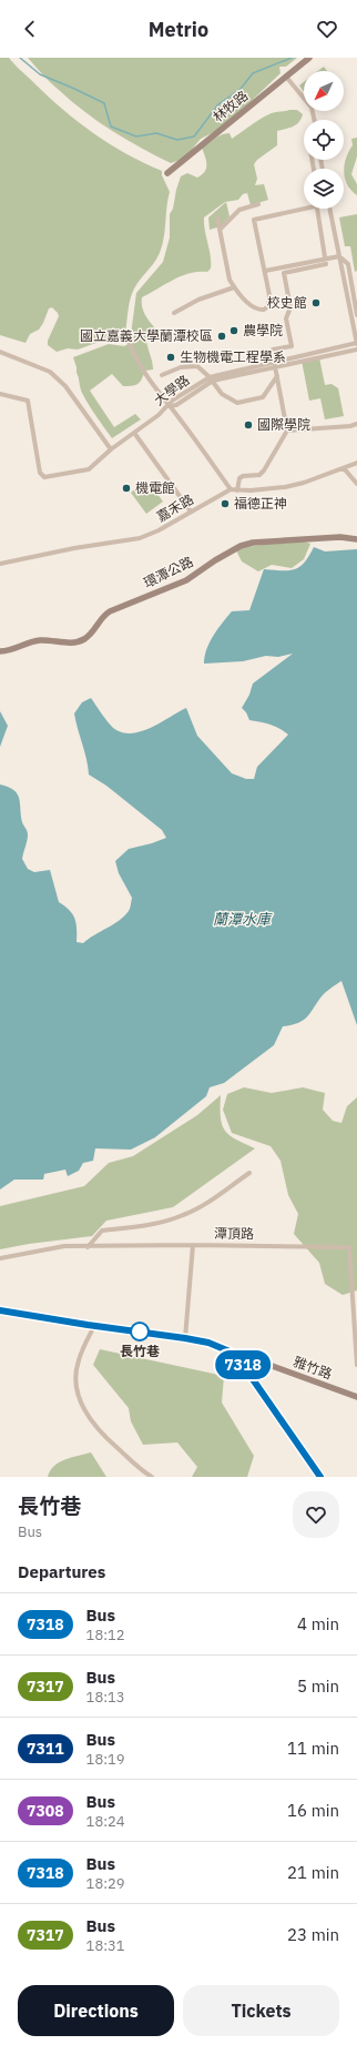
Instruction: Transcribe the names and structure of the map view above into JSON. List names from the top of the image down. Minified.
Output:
{"streets":{"street":["林牧路","大學路","嘉禾路","環潭公路","潭頂路","雅竹路"]},"water":["蘭潭水庫"],"places":["校史館","農學院","國立嘉義大學蘭潭校區","生物機電工程學系","國際學院","機電館","福德正神","長竹巷"],"lines":["bus line 7318"],"north":"bottom left","page":{"header":"Metrio","on_map":"7318","heading":[["長竹巷","Bus"],"Departures"],"list":[{"mark":"7318","name":"Bus","note":"18:12","value":"4 min"},{"mark":"7317","name":"Bus","note":"18:13","value":"5 min"},{"mark":"7311","name":"Bus","note":"18:19","value":"11 min"},{"mark":"7308","name":"Bus","note":"18:24","value":"16 min"},{"mark":"7318","name":"Bus","note":"18:29","value":"21 min"},{"mark":"7317","name":"Bus","note":"18:31","value":"23 min"}],"buttons":["Directions","Tickets"]}}
